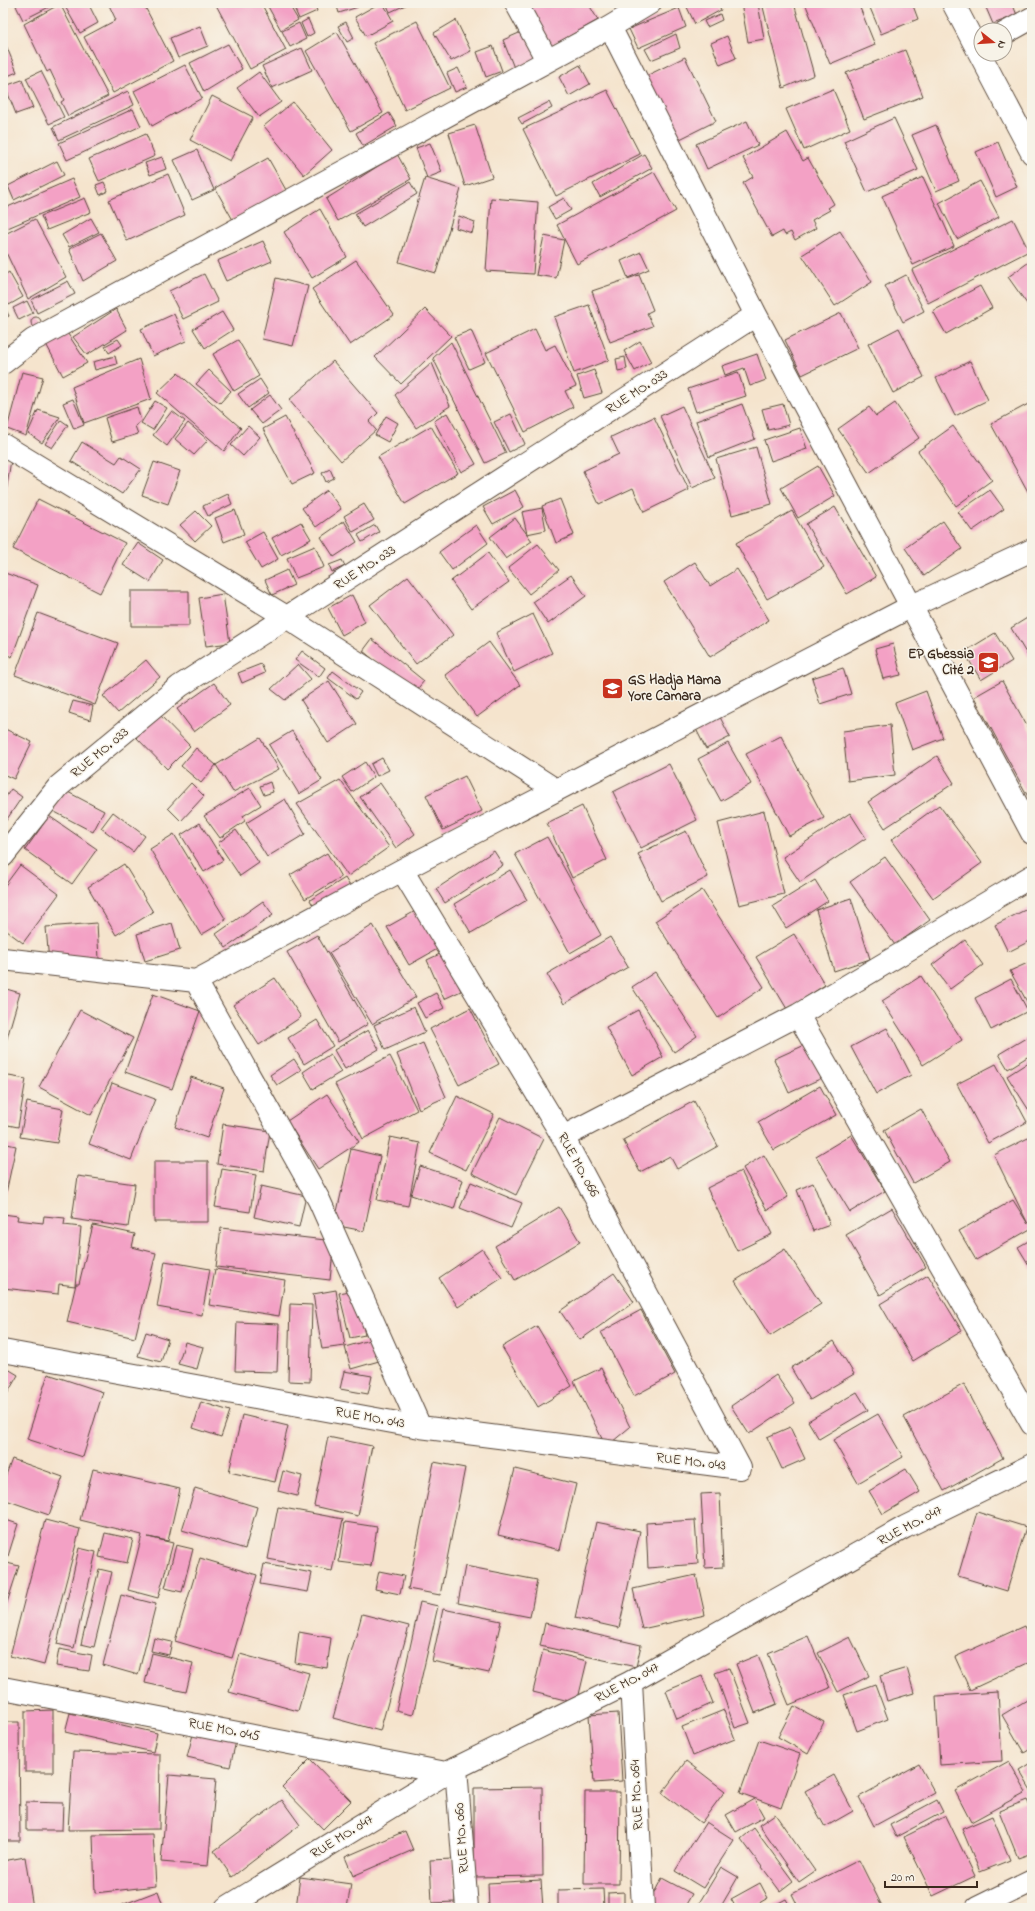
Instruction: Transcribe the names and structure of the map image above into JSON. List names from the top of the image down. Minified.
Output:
{"streets":{"street":["RUE MO. 033","RUE MO. 066","RUE MO. 043","RUE MO. 047","RUE MO. 045","RUE MO. 064","RUE MO. 060"]},"crossings":[["RUE MO. 066","RUE MO. 043"],["RUE MO. 047","RUE MO. 045"],["RUE MO. 047","RUE MO. 064"],["RUE MO. 047","RUE MO. 060"],["RUE MO. 045","RUE MO. 060"]],"places":{"school or university":["EP Gbessia Cité 2","GS Hadja Mama Yore Camara"]},"scale_bar":"20 m","north":"right"}
